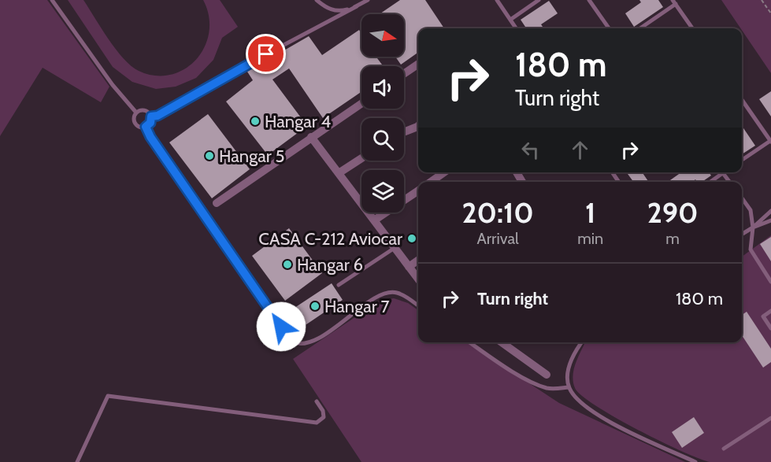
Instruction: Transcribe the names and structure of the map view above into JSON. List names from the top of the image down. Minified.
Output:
{"places":["Hangar 4","Hangar 5","CASA C-212 Aviocar","Hangar 6","Hangar 7"],"north":"right","page":{"turn":["180 m","Turn right"],"eta":["20:10","Arrival","1","min","290","m"],"list":[{"name":"Turn right","value":"180 m"}]}}
